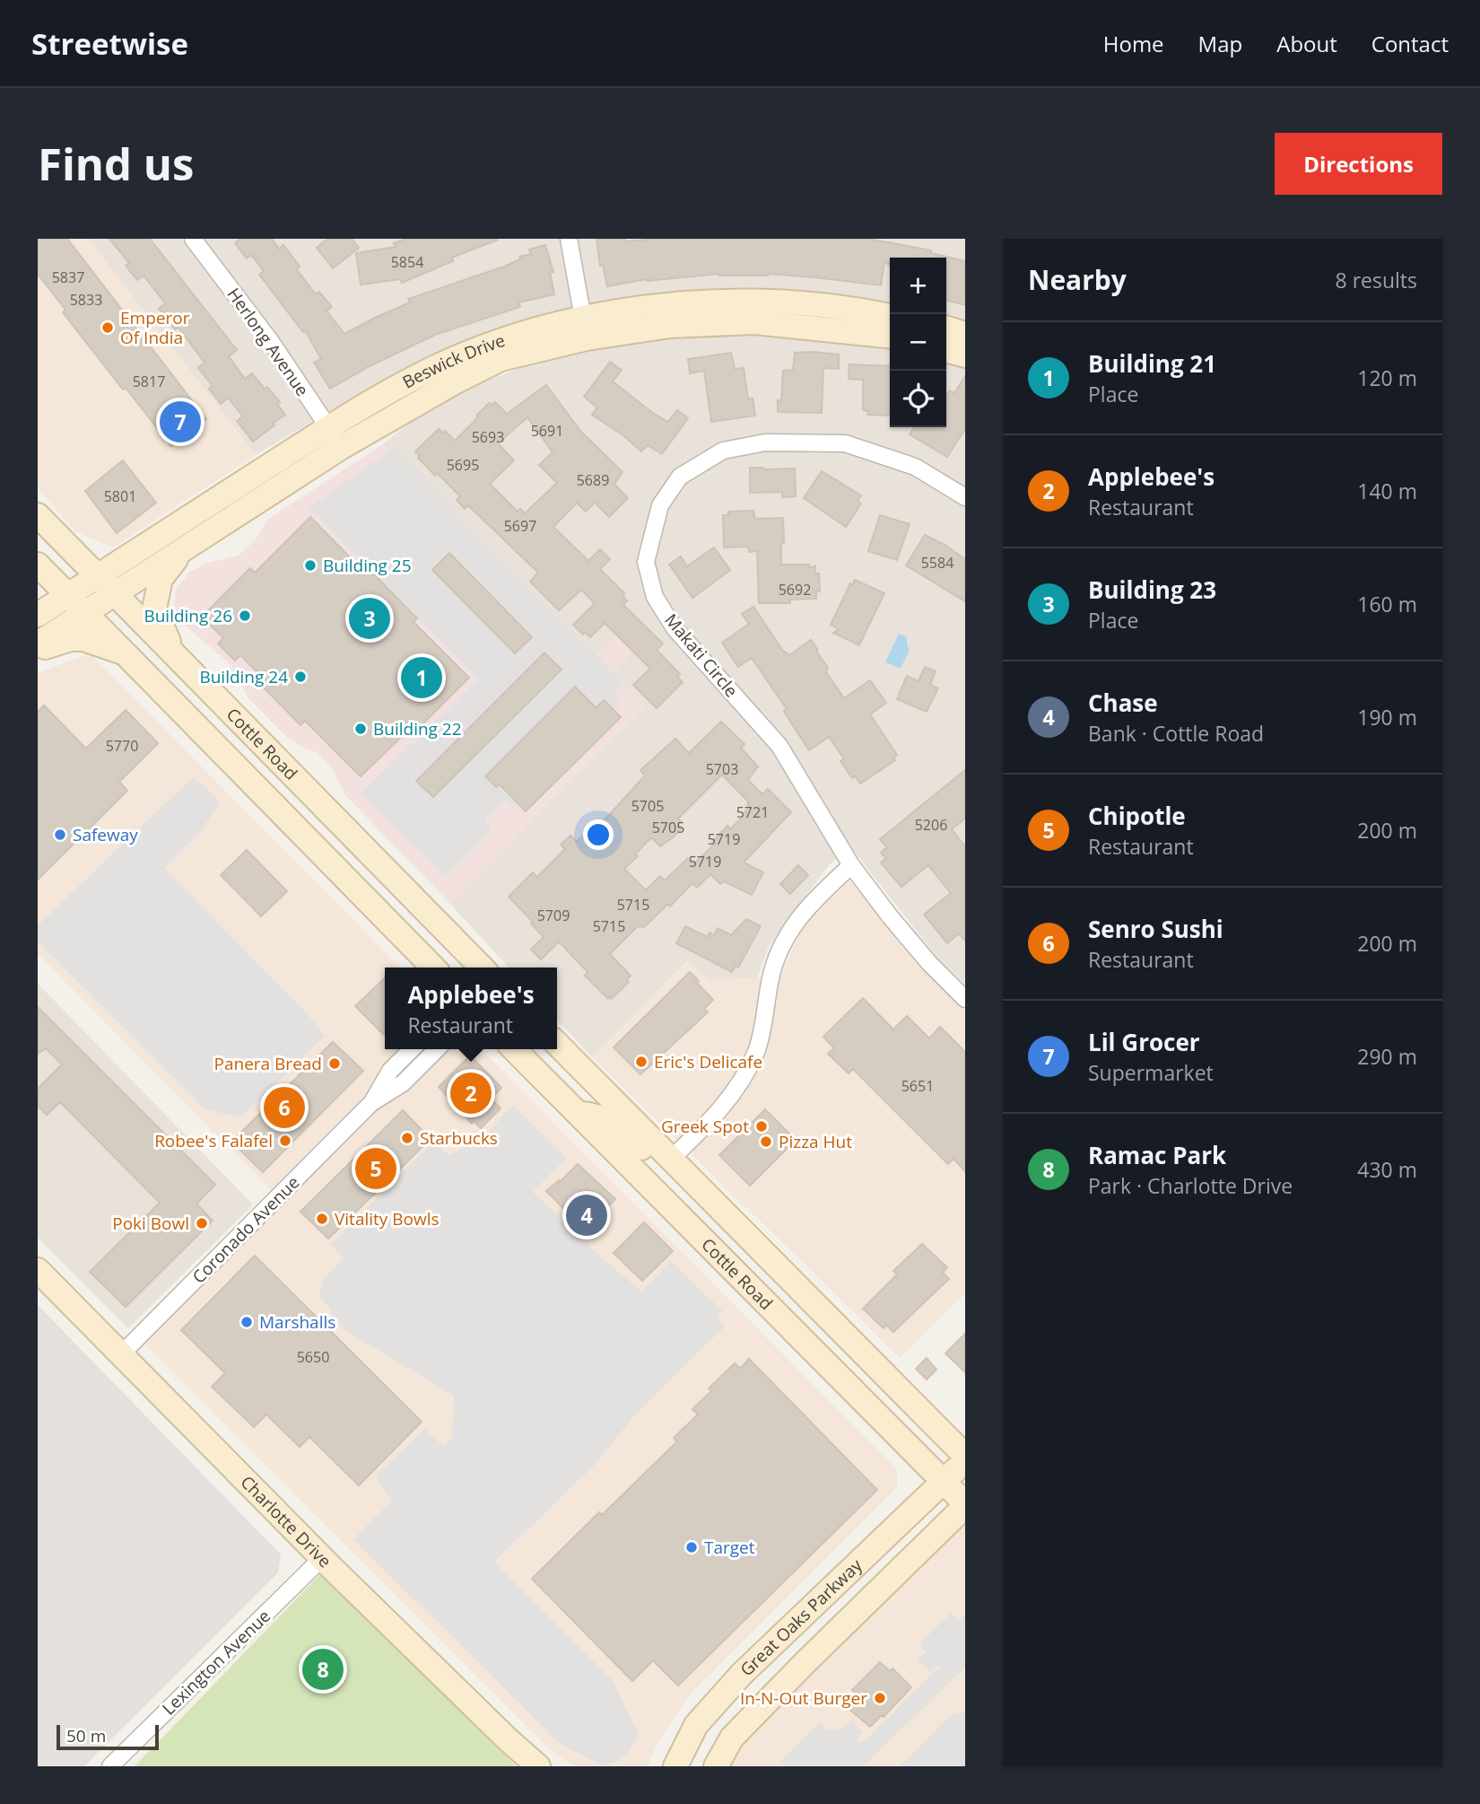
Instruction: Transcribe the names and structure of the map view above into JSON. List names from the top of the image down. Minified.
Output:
{"streets":{"main road":["Beswick Drive","Cottle Road","Charlotte Drive","Great Oaks Parkway"],"street":["Herlong Avenue","Makati Circle","Coronado Avenue","Lexington Avenue"]},"crossings":[["Herlong Avenue","Beswick Drive"],["Beswick Drive","Cottle Road"],["Cottle Road","Great Oaks Parkway"],["Coronado Avenue","Charlotte Drive"],["Charlotte Drive","Lexington Avenue"]],"places":["Emperor Of India","Building 25","Building 26","Building 24","Building 22","Safeway","Eric's Delicafe","Panera Bread","Greek Spot","Starbucks","Robee's Falafel","Pizza Hut","Vitality Bowls","Poki Bowl","Marshalls","Target","In-N-Out Burger"],"house_numbers":["5854","5837","5833","5817","5691","5693","5695","5689","5801","5697","5584","5692","5770","5703","5705","5721","5206","5705","5719","5719","5715","5709","5715","5651","5650"],"scale_bar":"50 m","page":{"header":"Streetwise","nav":["Home","Map","About","Contact"],"buttons":"Directions","title":"Find us","heading":["Nearby","8 results"],"map_buttons":["+","−"],"list":[{"mark":"1","name":"Building 21","note":"Place","value":"120 m"},{"mark":"2","name":"Applebee's","note":"Restaurant","value":"140 m"},{"mark":"3","name":"Building 23","note":"Place","value":"160 m"},{"mark":"4","name":"Chase","note":"Bank · Cottle Road","value":"190 m"},{"mark":"5","name":"Chipotle","note":"Restaurant","value":"200 m"},{"mark":"6","name":"Senro Sushi","note":"Restaurant","value":"200 m"},{"mark":"7","name":"Lil Grocer","note":"Supermarket","value":"290 m"},{"mark":"8","name":"Ramac Park","note":"Park · Charlotte Drive","value":"430 m"}],"pins":["7","3","1","2","6","5","4","8"],"popup":["Applebee's","Restaurant"],"scale":"50 m"}}
